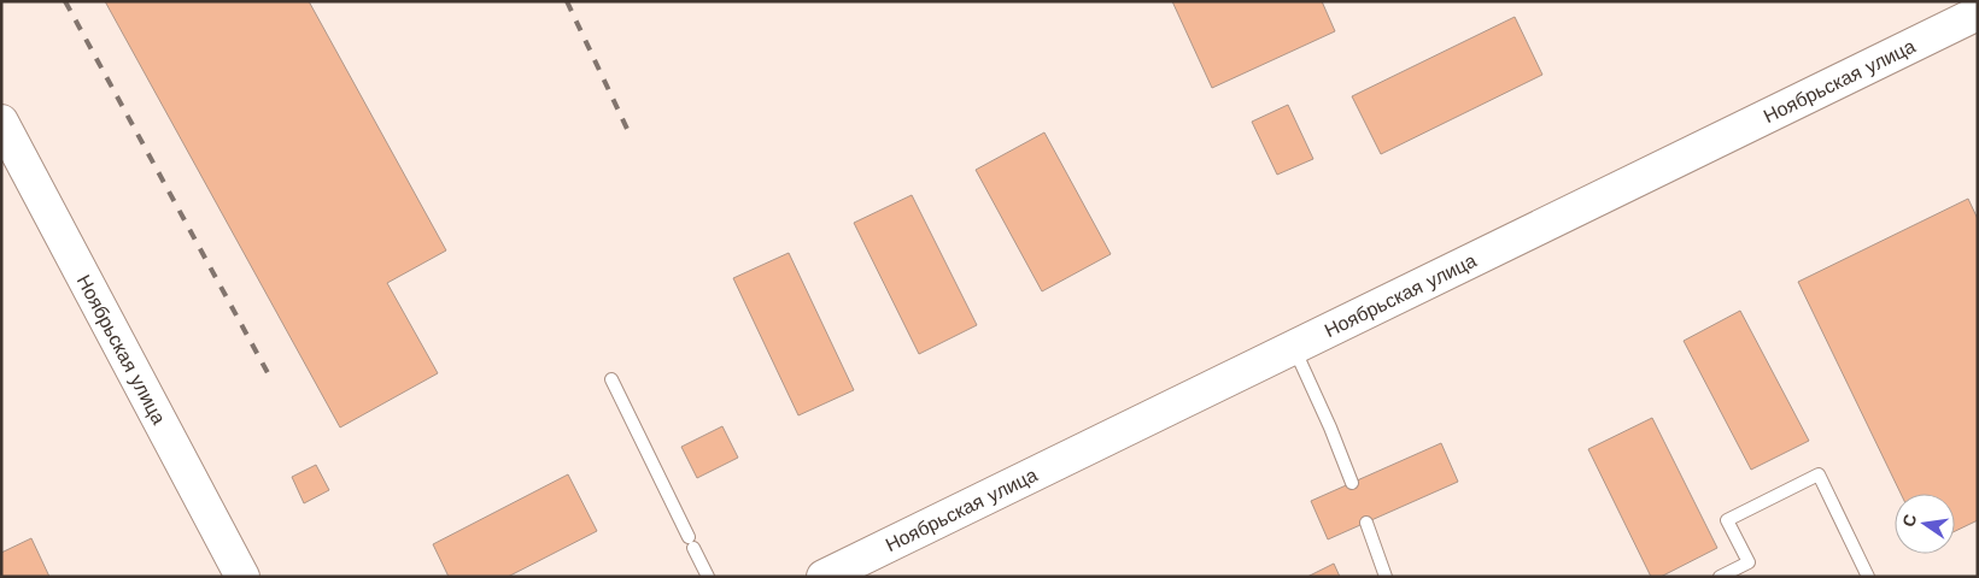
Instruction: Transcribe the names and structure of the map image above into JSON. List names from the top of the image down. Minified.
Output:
{"streets":{"main road":["Ноябрьская улица"]},"north":"left"}
